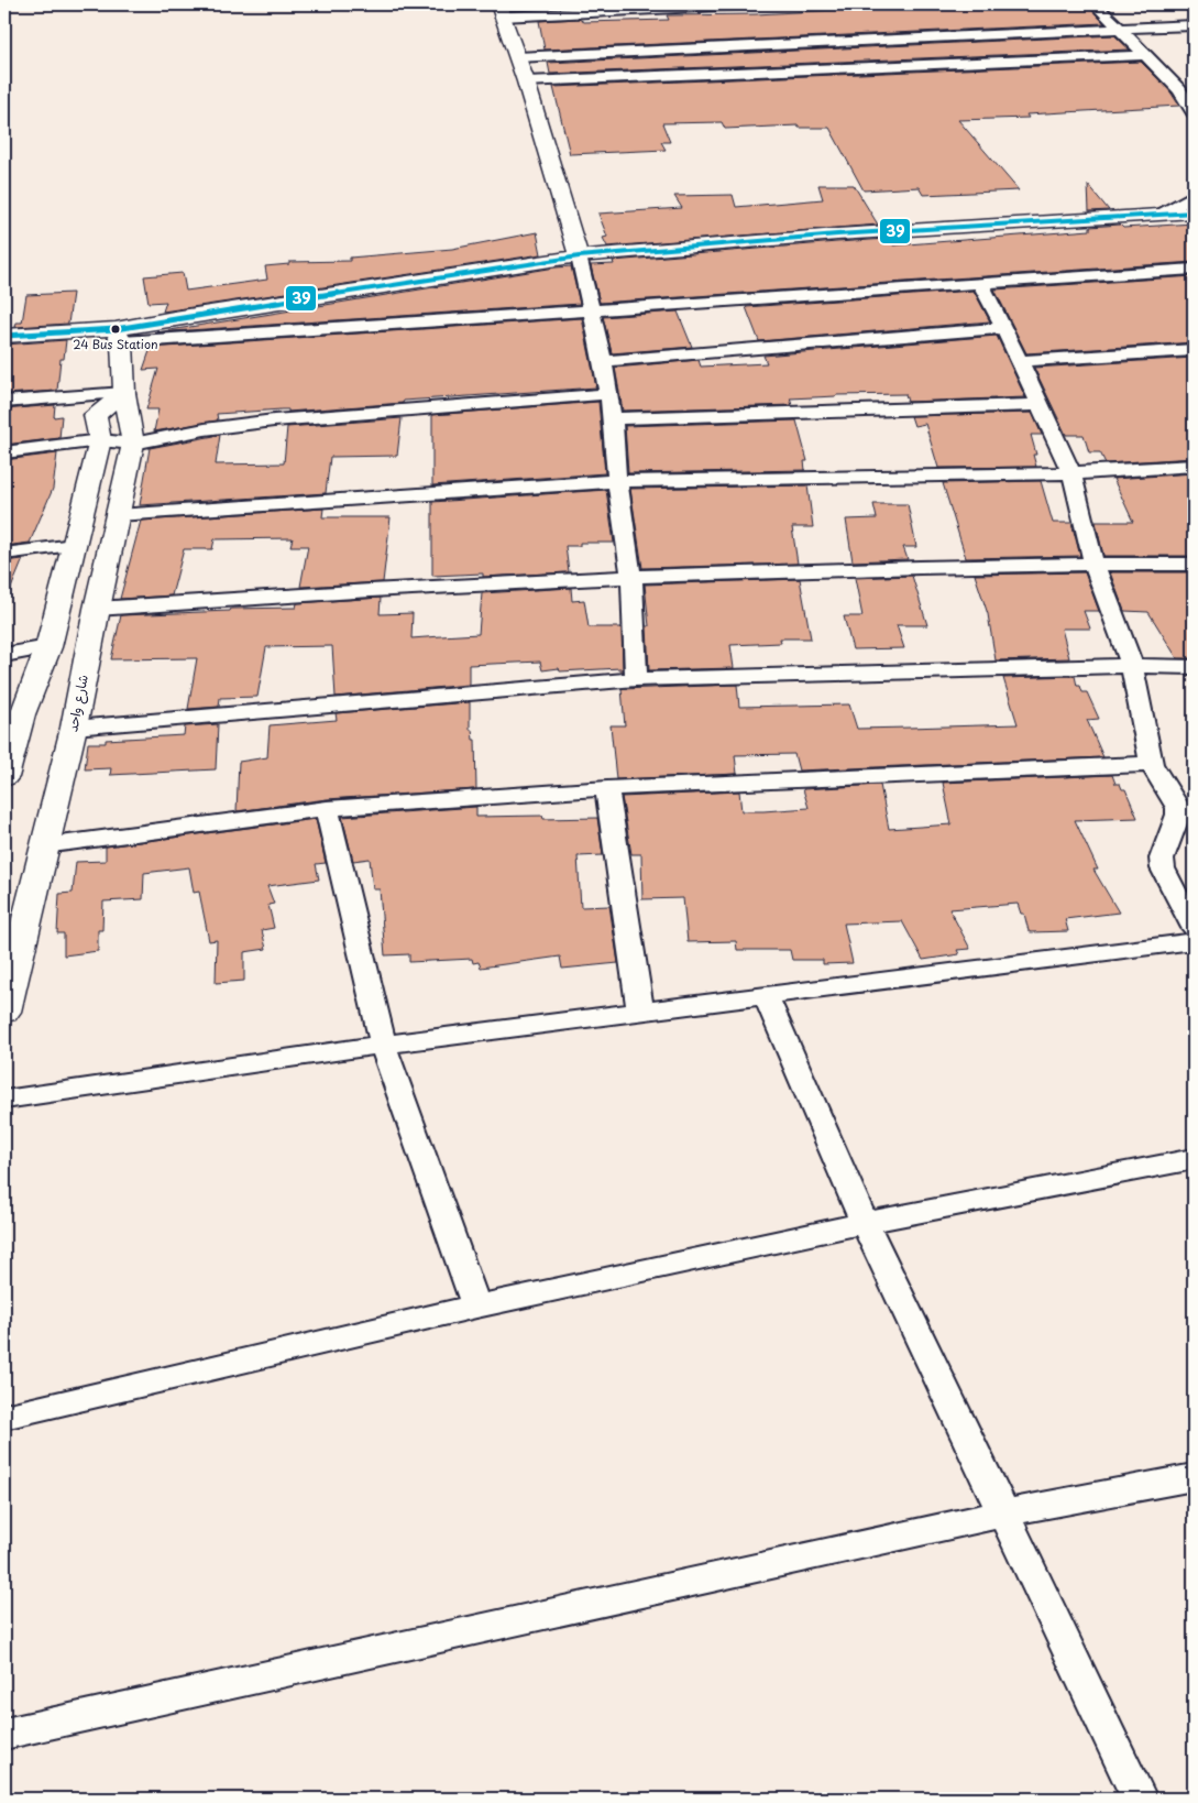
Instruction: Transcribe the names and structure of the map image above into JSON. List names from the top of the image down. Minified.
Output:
{"streets":{"street":["شارع واحد"]},"places":["24 Bus Station"],"lines":["transit line 39"]}
